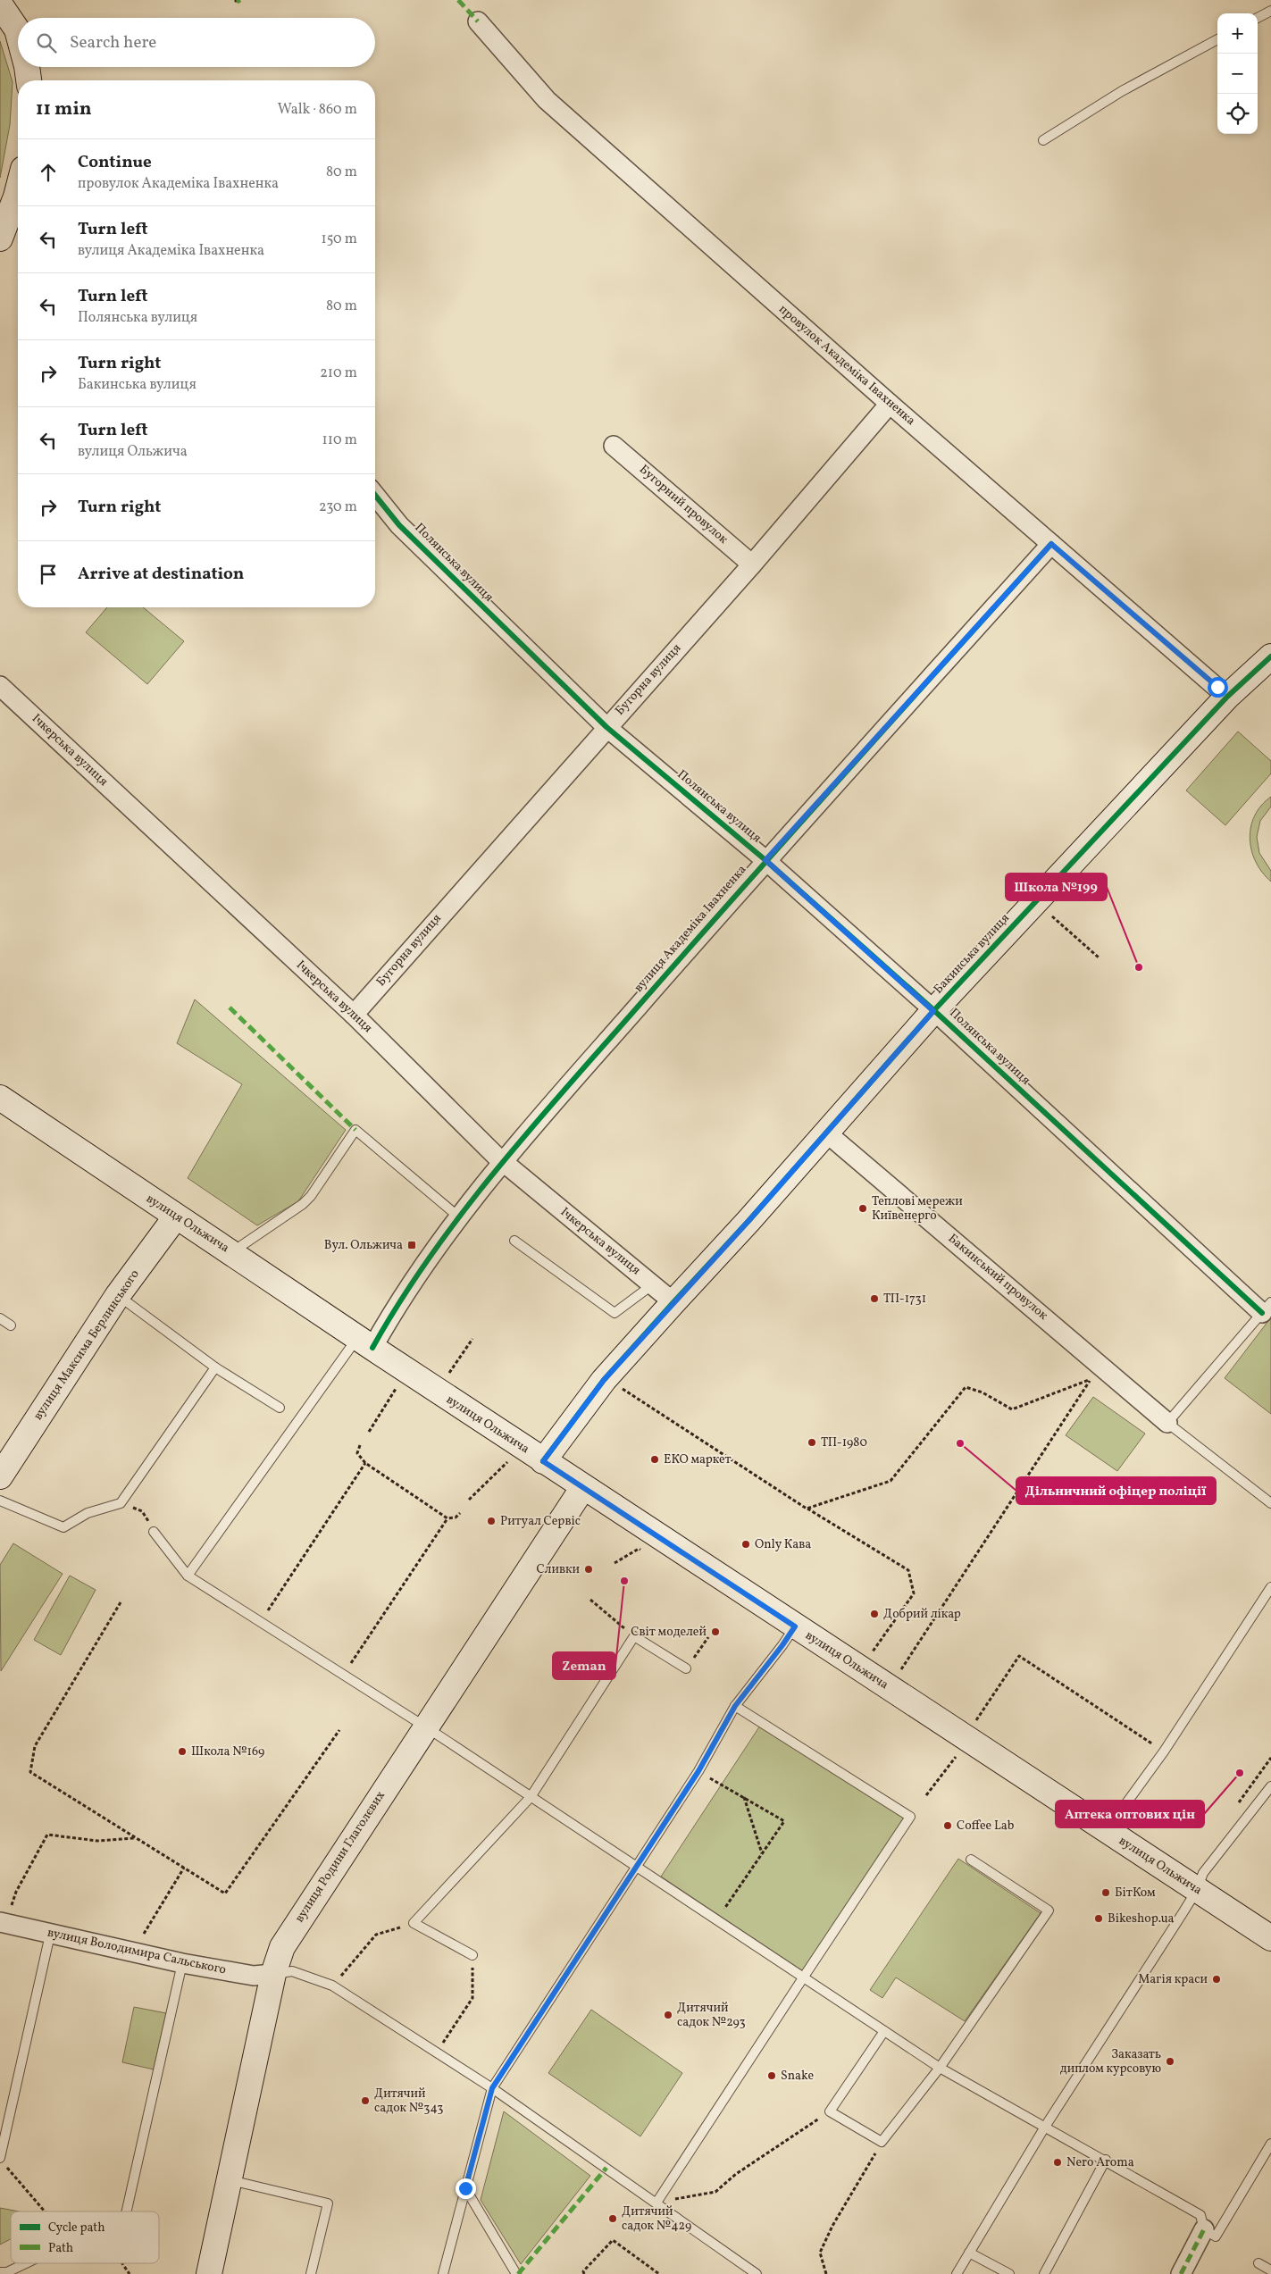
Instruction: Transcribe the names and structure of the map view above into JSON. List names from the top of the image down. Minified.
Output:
{"streets":{"street":["провулок Академіка Івахненка","Бугорний провулок","Полянська вулиця","Бугорна вулиця","Ічкерська вулиця","вулиця Академіка Івахненка","Бакинська вулиця","вулиця Ольжича","Бакинський провулок","вулиця Максима Берлинського","вулиця Родини Глаголєвих","вулиця Володимира Сальського"]},"crossings":[["провулок Академіка Івахненка","Бугорна вулиця"],["провулок Академіка Івахненка","вулиця Академіка Івахненка"],["провулок Академіка Івахненка","Бакинська вулиця"],["Бугорний провулок","Бугорна вулиця"],["Полянська вулиця","Бугорна вулиця"],["Полянська вулиця","вулиця Академіка Івахненка"],["Полянська вулиця","Бакинська вулиця"],["Бугорна вулиця","Ічкерська вулиця"],["Ічкерська вулиця","вулиця Академіка Івахненка"],["Ічкерська вулиця","Бакинська вулиця"],["вулиця Академіка Івахненка","вулиця Ольжича"],["Бакинська вулиця","вулиця Ольжича"],["Бакинська вулиця","Бакинський провулок"],["вулиця Ольжича","вулиця Максима Берлинського"],["вулиця Ольжича","вулиця Родини Глаголєвих"],["вулиця Родини Глаголєвих","вулиця Володимира Сальського"]],"places":{"other":["Школа №199","Теплові мережи Київенерго","ТП-1731","ТП-1980","Дільничний офіцер поліції","ЕКО маркет","Ритуал Сервіс","Only Кава","Сливки","Zeman","Добрий лікар","Світ моделей","Школа №169","Аптека оптових цін","Coffee Lab","БітКом","Bikeshop.ua","Магія краси","Дитячий садок №293","Заказать диплом курсовую","Snake","Дитячий садок №343","Nero Aroma","Дитячий садок №429"],"transit":["Вул. Ольжича"]},"legend":["Cycle path","Path"],"page":{"map_buttons":["+","−"],"search":"Search here","heading":["11 min","Walk · 860 m"],"list":[["Continue","провулок Академіка Івахненка","80 m"],["Turn left","вулиця Академіка Івахненка","150 m"],["Turn left","Полянська вулиця","80 m"],["Turn right","Бакинська вулиця","210 m"],["Turn left","вулиця Ольжича","110 m"],["Turn right","230 m"],"Arrive at destination"]}}
